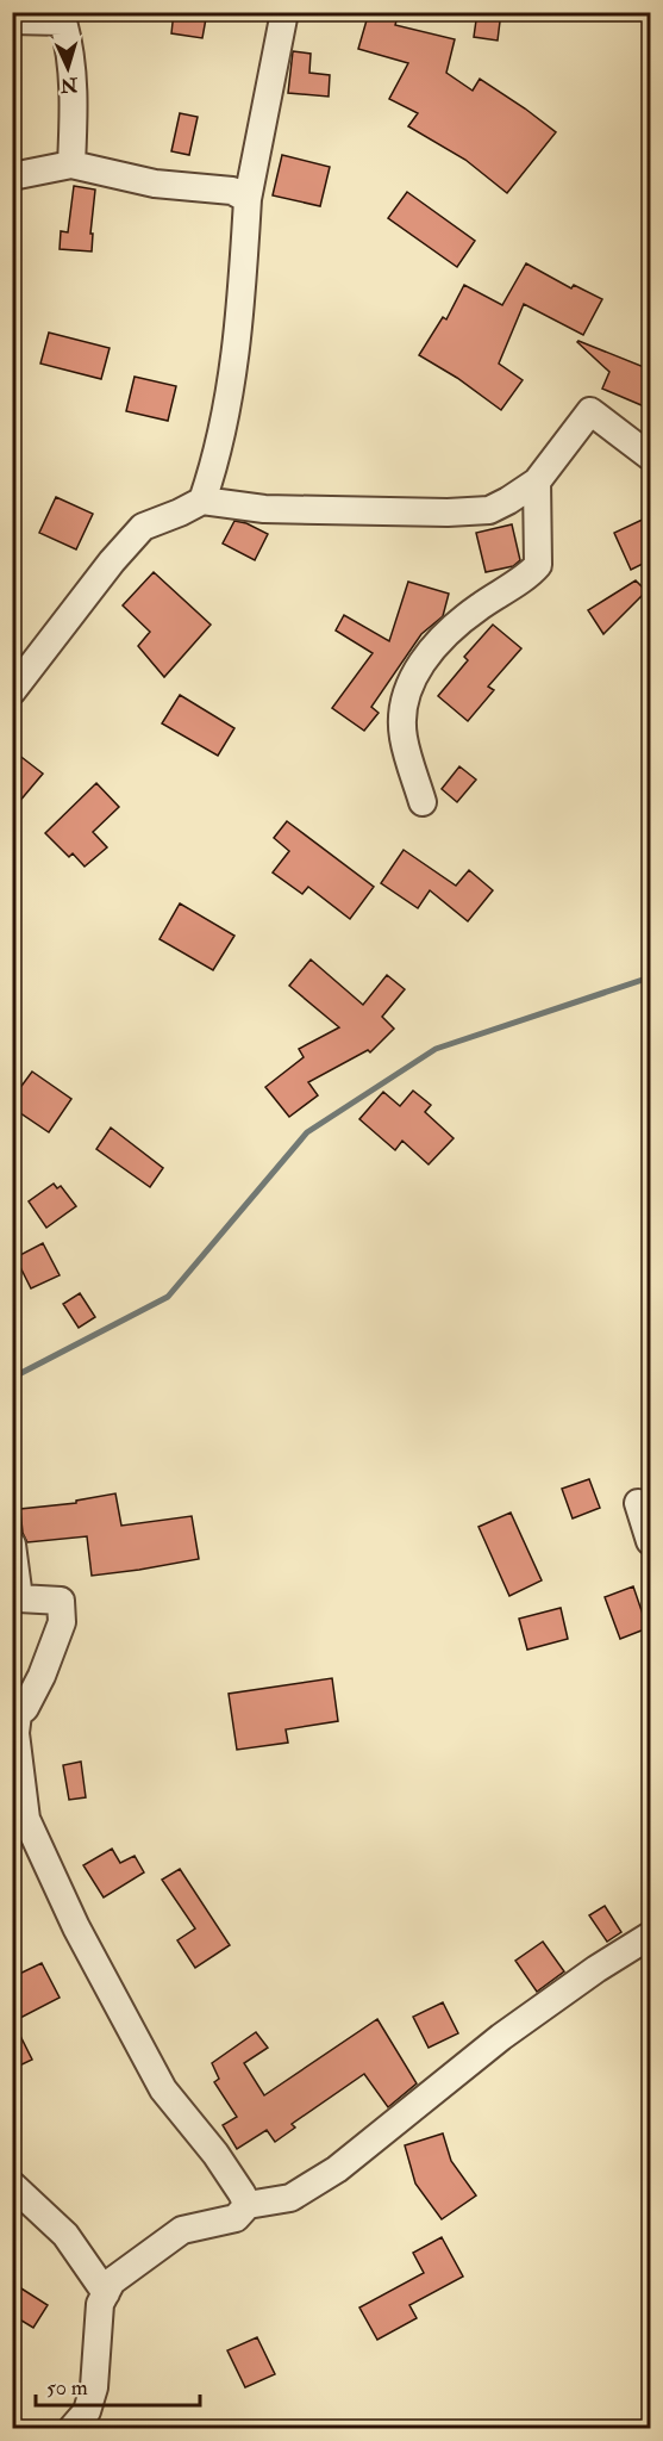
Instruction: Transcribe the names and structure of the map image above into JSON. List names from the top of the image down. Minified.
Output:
{"scale_bar":"50 m","north":"bottom"}
